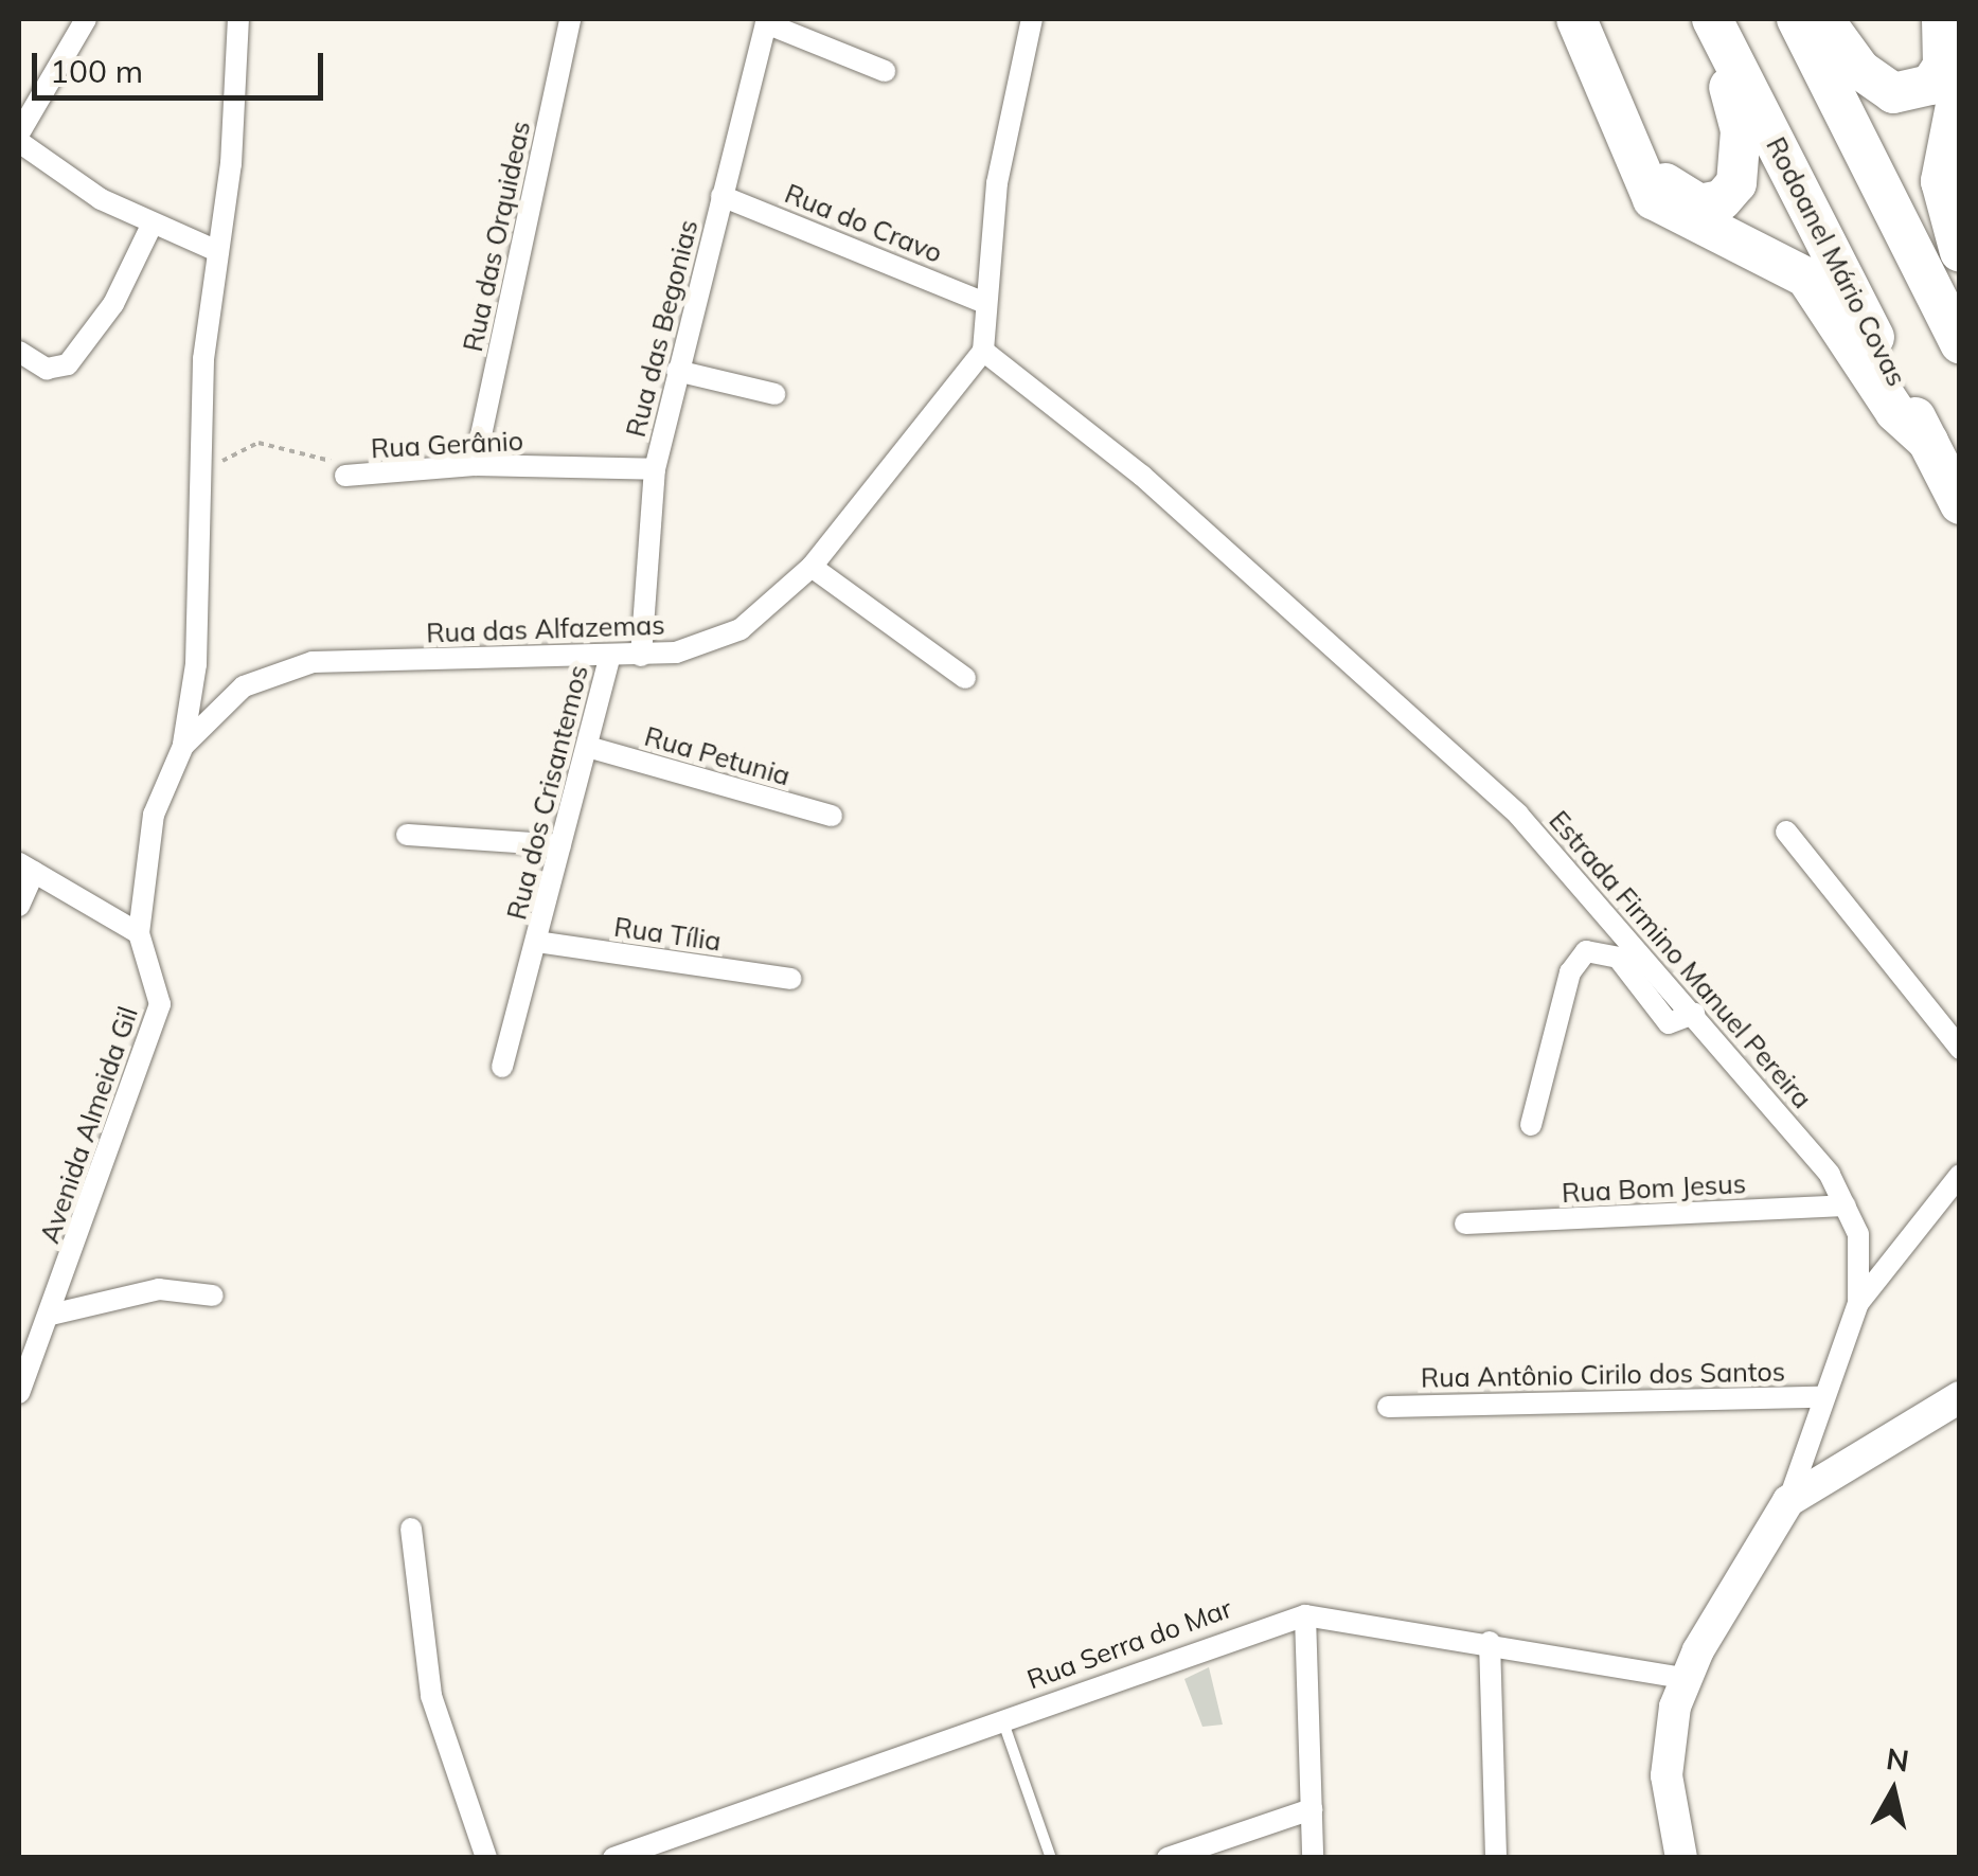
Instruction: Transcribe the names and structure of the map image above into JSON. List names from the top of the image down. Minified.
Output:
{"streets":{"highway":["Rodoanel Mário Covas"],"street":["Rua do Cravo","Rua das Orquideas","Rua das Begonias","Rua Gerânio","Rua das Alfazemas","Rua Petunia","Rua dos Crisantemos","Rua Tília","Estrada Firmino Manuel Pereira","Avenida Almeida Gil","Rua Bom Jesus","Rua Antônio Cirilo dos Santos","Rua Serra do Mar"]},"crossings":[["Rua do Cravo","Rua das Begonias"],["Rua das Orquideas","Rua Gerânio"],["Rua das Begonias","Rua Gerânio"],["Rua das Begonias","Rua das Alfazemas"],["Rua das Alfazemas","Rua dos Crisantemos"],["Rua das Alfazemas","Estrada Firmino Manuel Pereira"],["Rua das Alfazemas","Avenida Almeida Gil"],["Rua Petunia","Rua dos Crisantemos"],["Rua dos Crisantemos","Rua Tília"],["Estrada Firmino Manuel Pereira","Rua Bom Jesus"],["Estrada Firmino Manuel Pereira","Rua Antônio Cirilo dos Santos"]],"scale_bar":"100 m","north":"top"}
